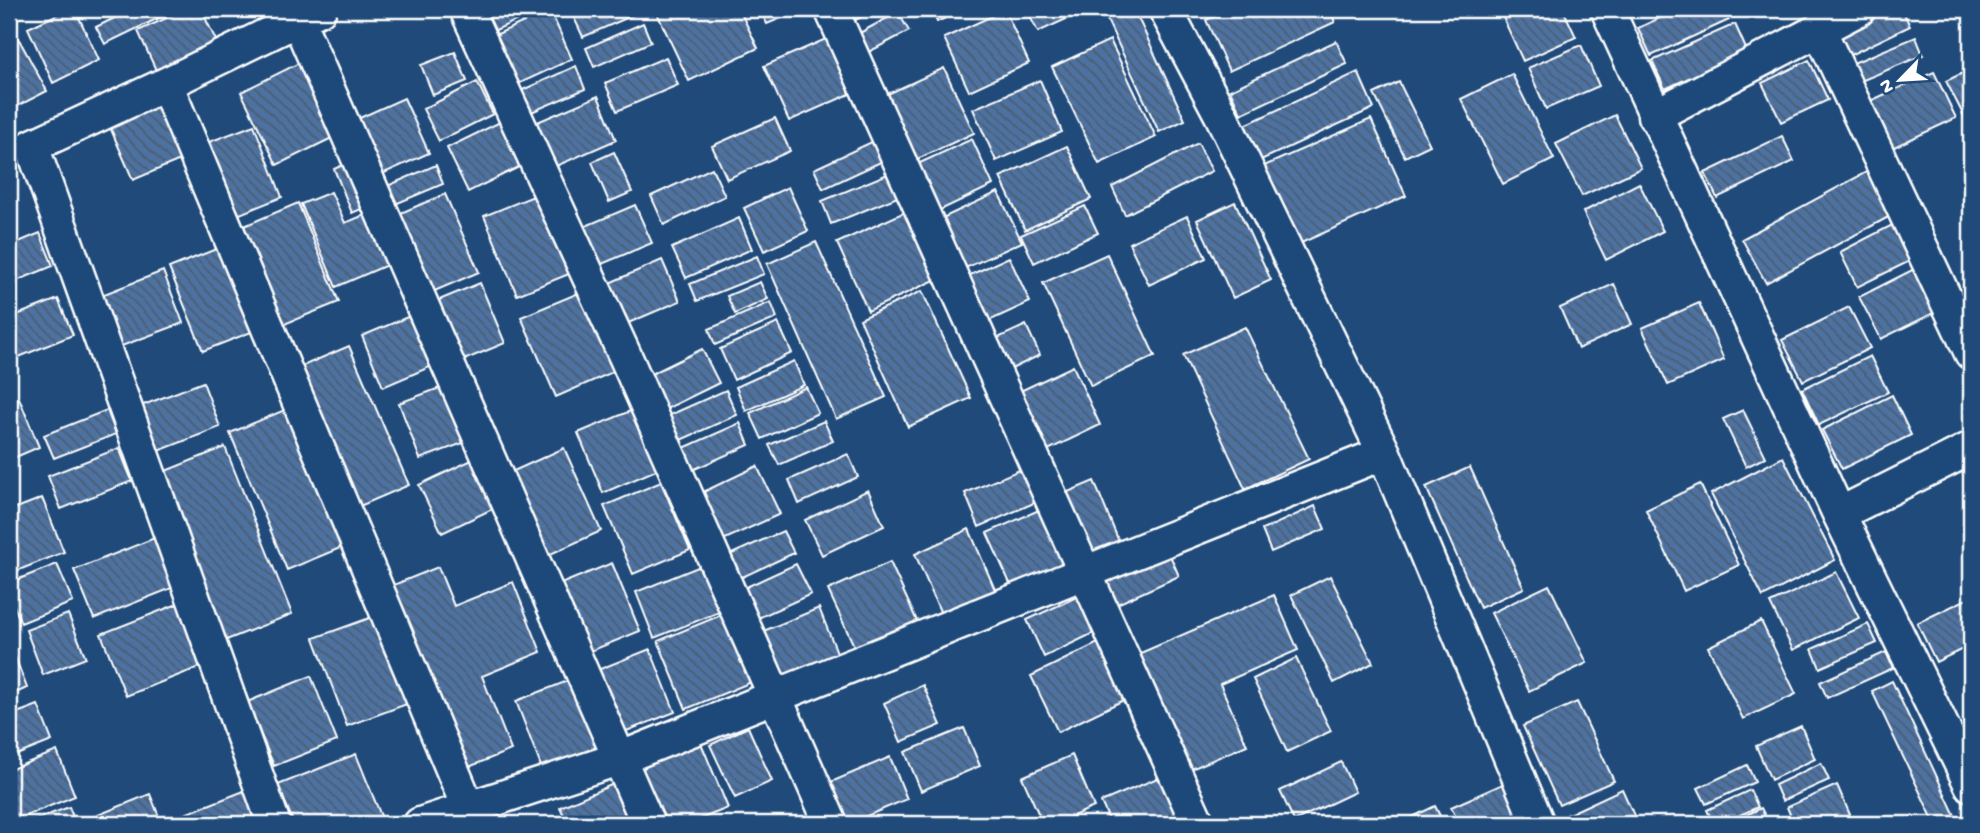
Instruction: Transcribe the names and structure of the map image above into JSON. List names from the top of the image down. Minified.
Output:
{"north":"bottom left"}
